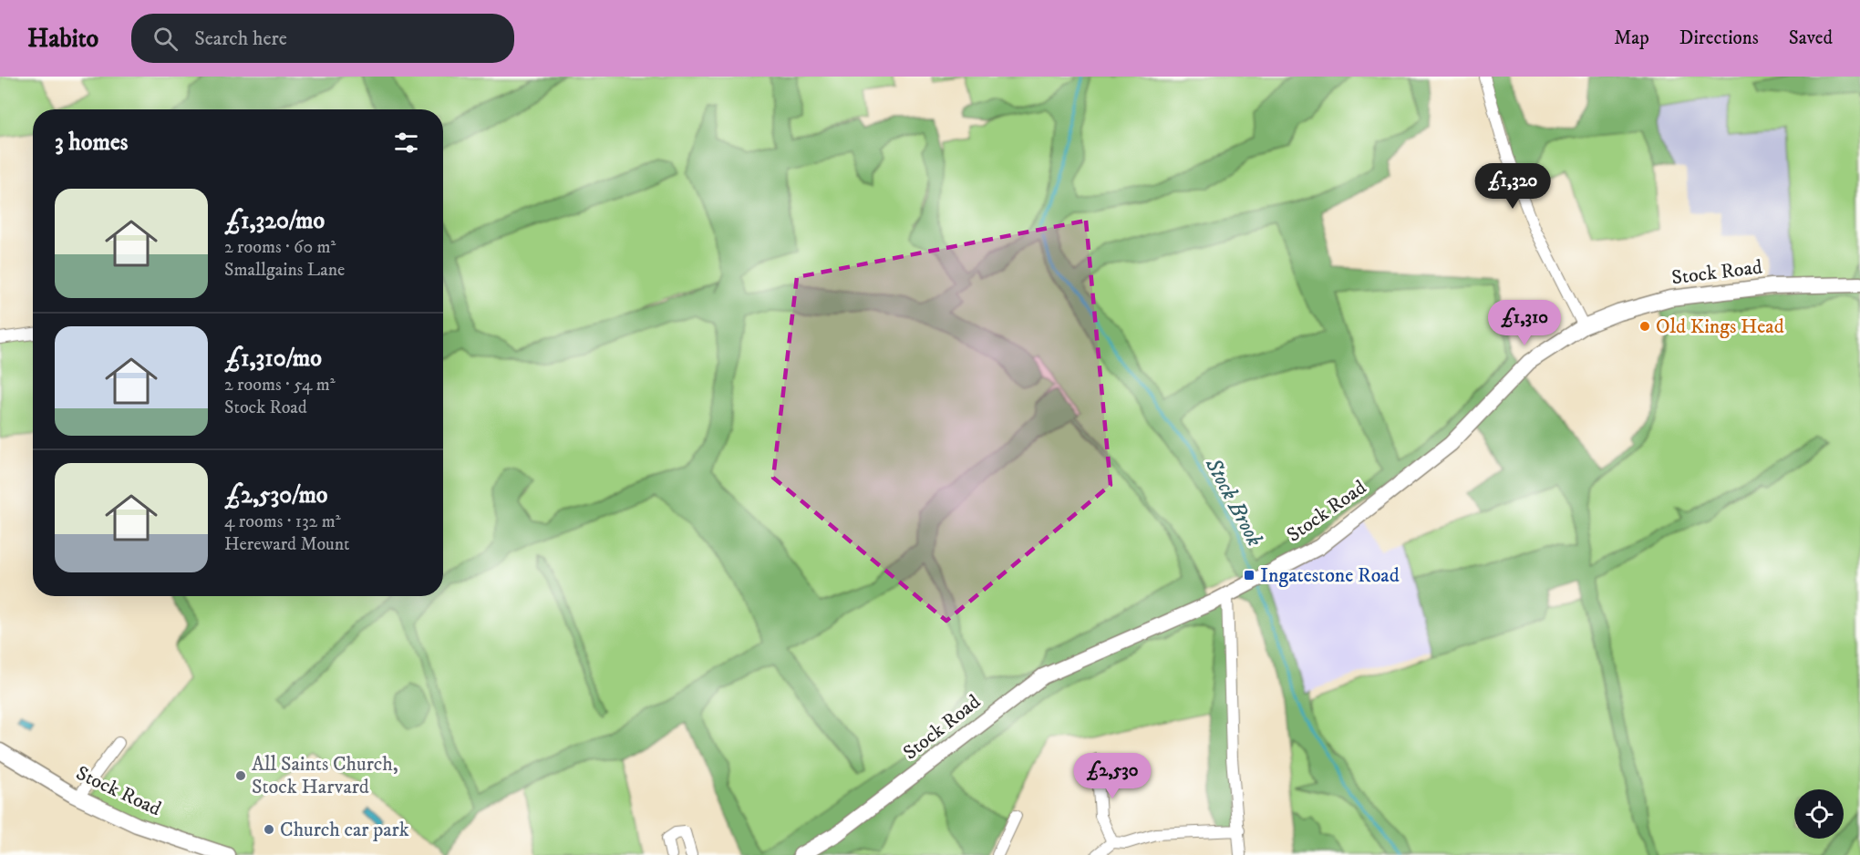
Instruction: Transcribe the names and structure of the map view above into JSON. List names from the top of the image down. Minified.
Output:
{"streets":{"main road":["Stock Road"]},"water":["Stock Brook"],"places":{"other":["Old Kings Head","All Saints Church, Stock Harvard","Church car park"],"transit":["Ingatestone Road"]},"page":{"header":"Habito","search":"Search here","nav":["Map","Directions","Saved"],"heading":"3 homes","price":["£1,320","£1,310","£2,530"],"list":[{"name":"£1,320/mo","note":"2 rooms · 60 m² · Smallgains Lane"},{"name":"£1,310/mo","note":"2 rooms · 54 m² · Stock Road"},{"name":"£2,530/mo","note":"4 rooms · 132 m² · Hereward Mount"}]}}
